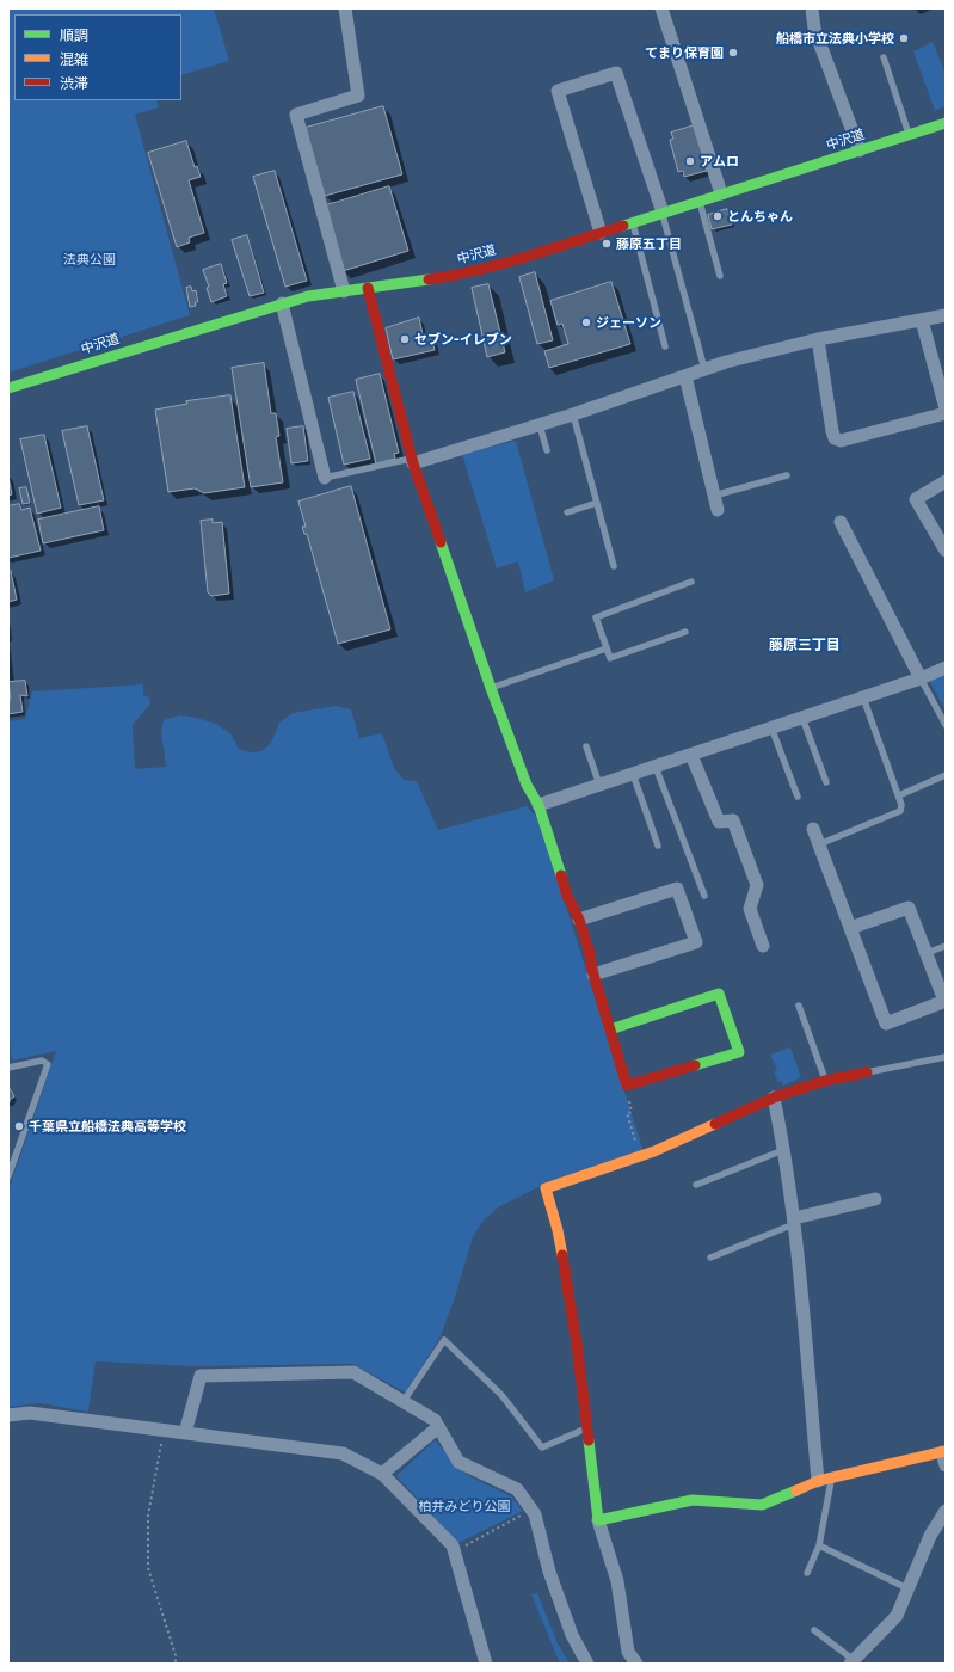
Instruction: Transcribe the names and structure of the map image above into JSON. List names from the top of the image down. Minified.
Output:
{"streets":{"street":["中沢道"]},"districts":["藤原三丁目"],"parks":["法典公園","柏井みどり公園"],"places":["船橋市立法典小学校","てまり保育園","アムロ","とんちゃん","藤原五丁目","ジェーソン","セブン-イレブン","千葉県立船橋法典高等学校"],"legend":["順調","混雑","渋滞"]}
